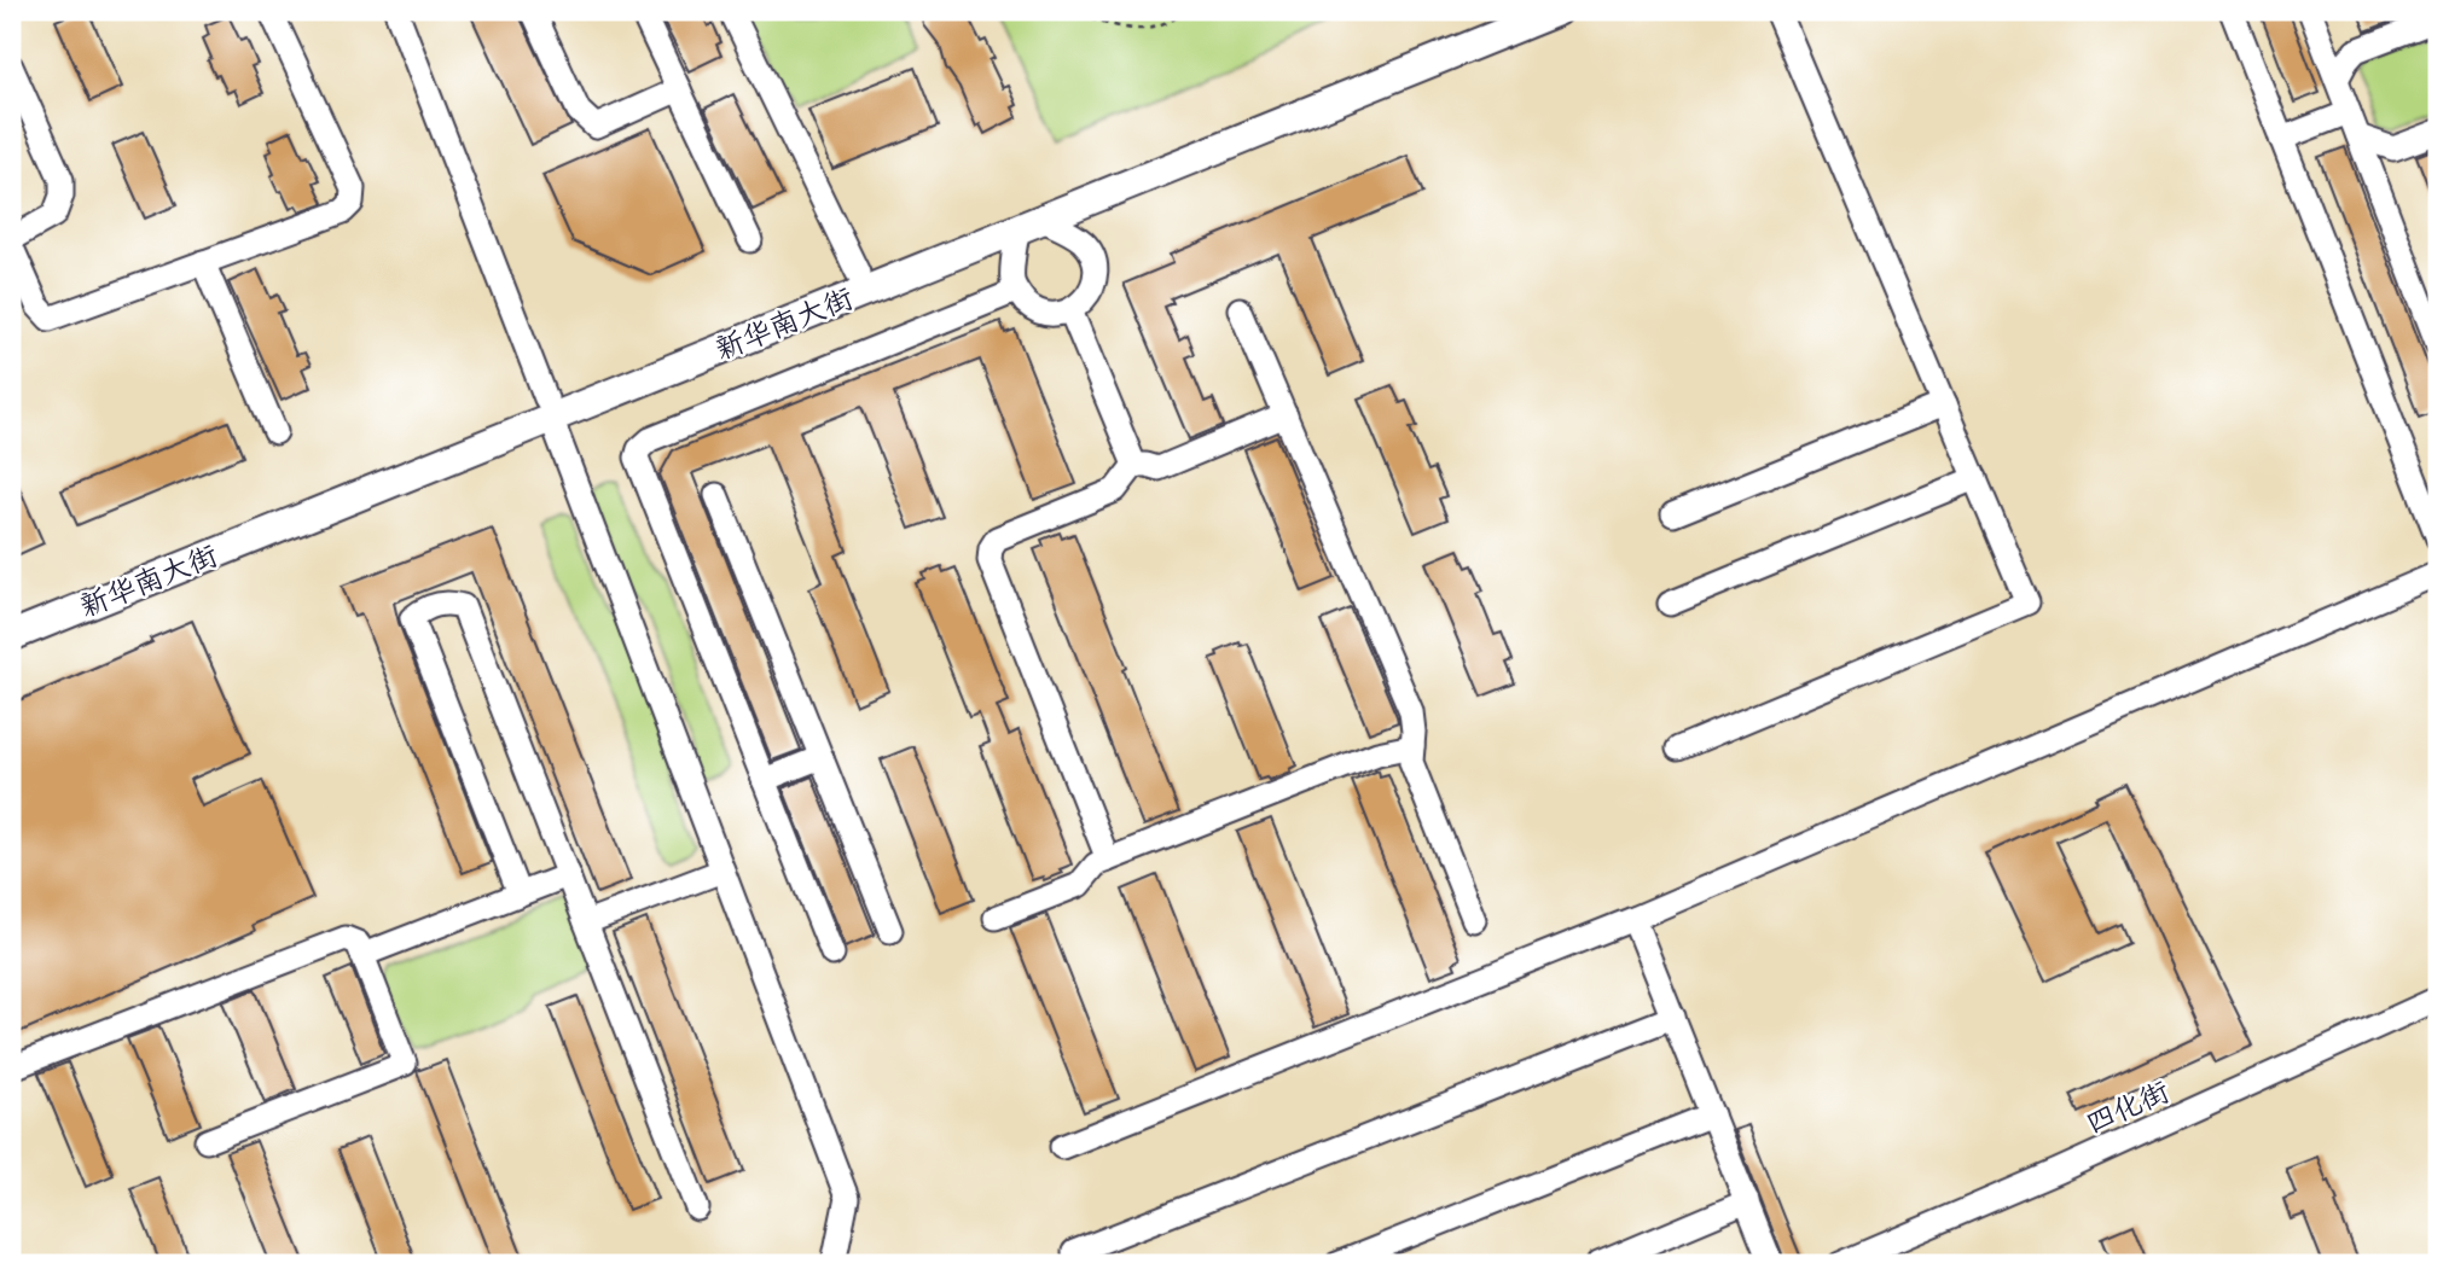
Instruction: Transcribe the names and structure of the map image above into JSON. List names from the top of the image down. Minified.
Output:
{"streets":{"main road":["新华南大街"],"street":["四化街"]}}
